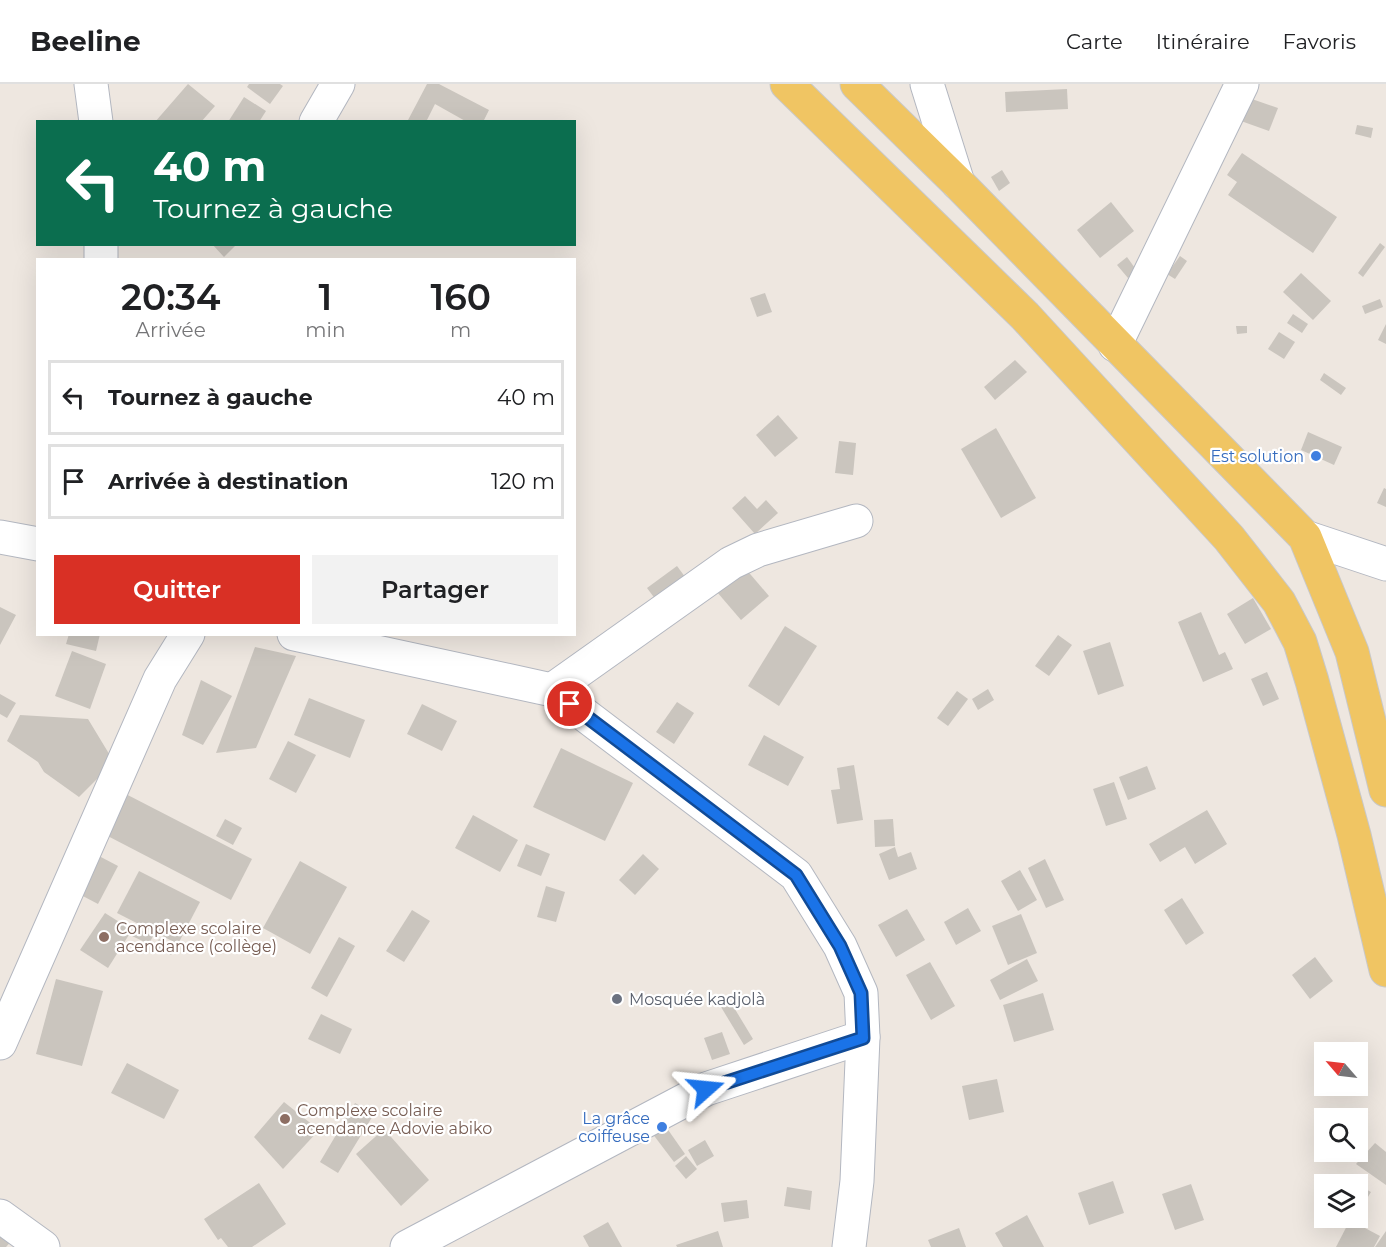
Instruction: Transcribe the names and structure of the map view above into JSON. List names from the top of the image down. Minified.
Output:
{"places":["Est solution","Complexe scolaire acendance (collège)","Mosquée kadjolà","Complexe scolaire acendance Adovie abiko","La grâce coiffeuse"],"north":"top left","page":{"header":"Beeline","nav":["Carte","Itinéraire","Favoris"],"turn":["40 m","Tournez à gauche"],"eta":["20:34","Arrivée","1","min","160","m"],"list":[{"name":"Tournez à gauche","value":"40 m"},{"name":"Arrivée à destination","value":"120 m"}],"buttons":["Quitter","Partager"]}}
